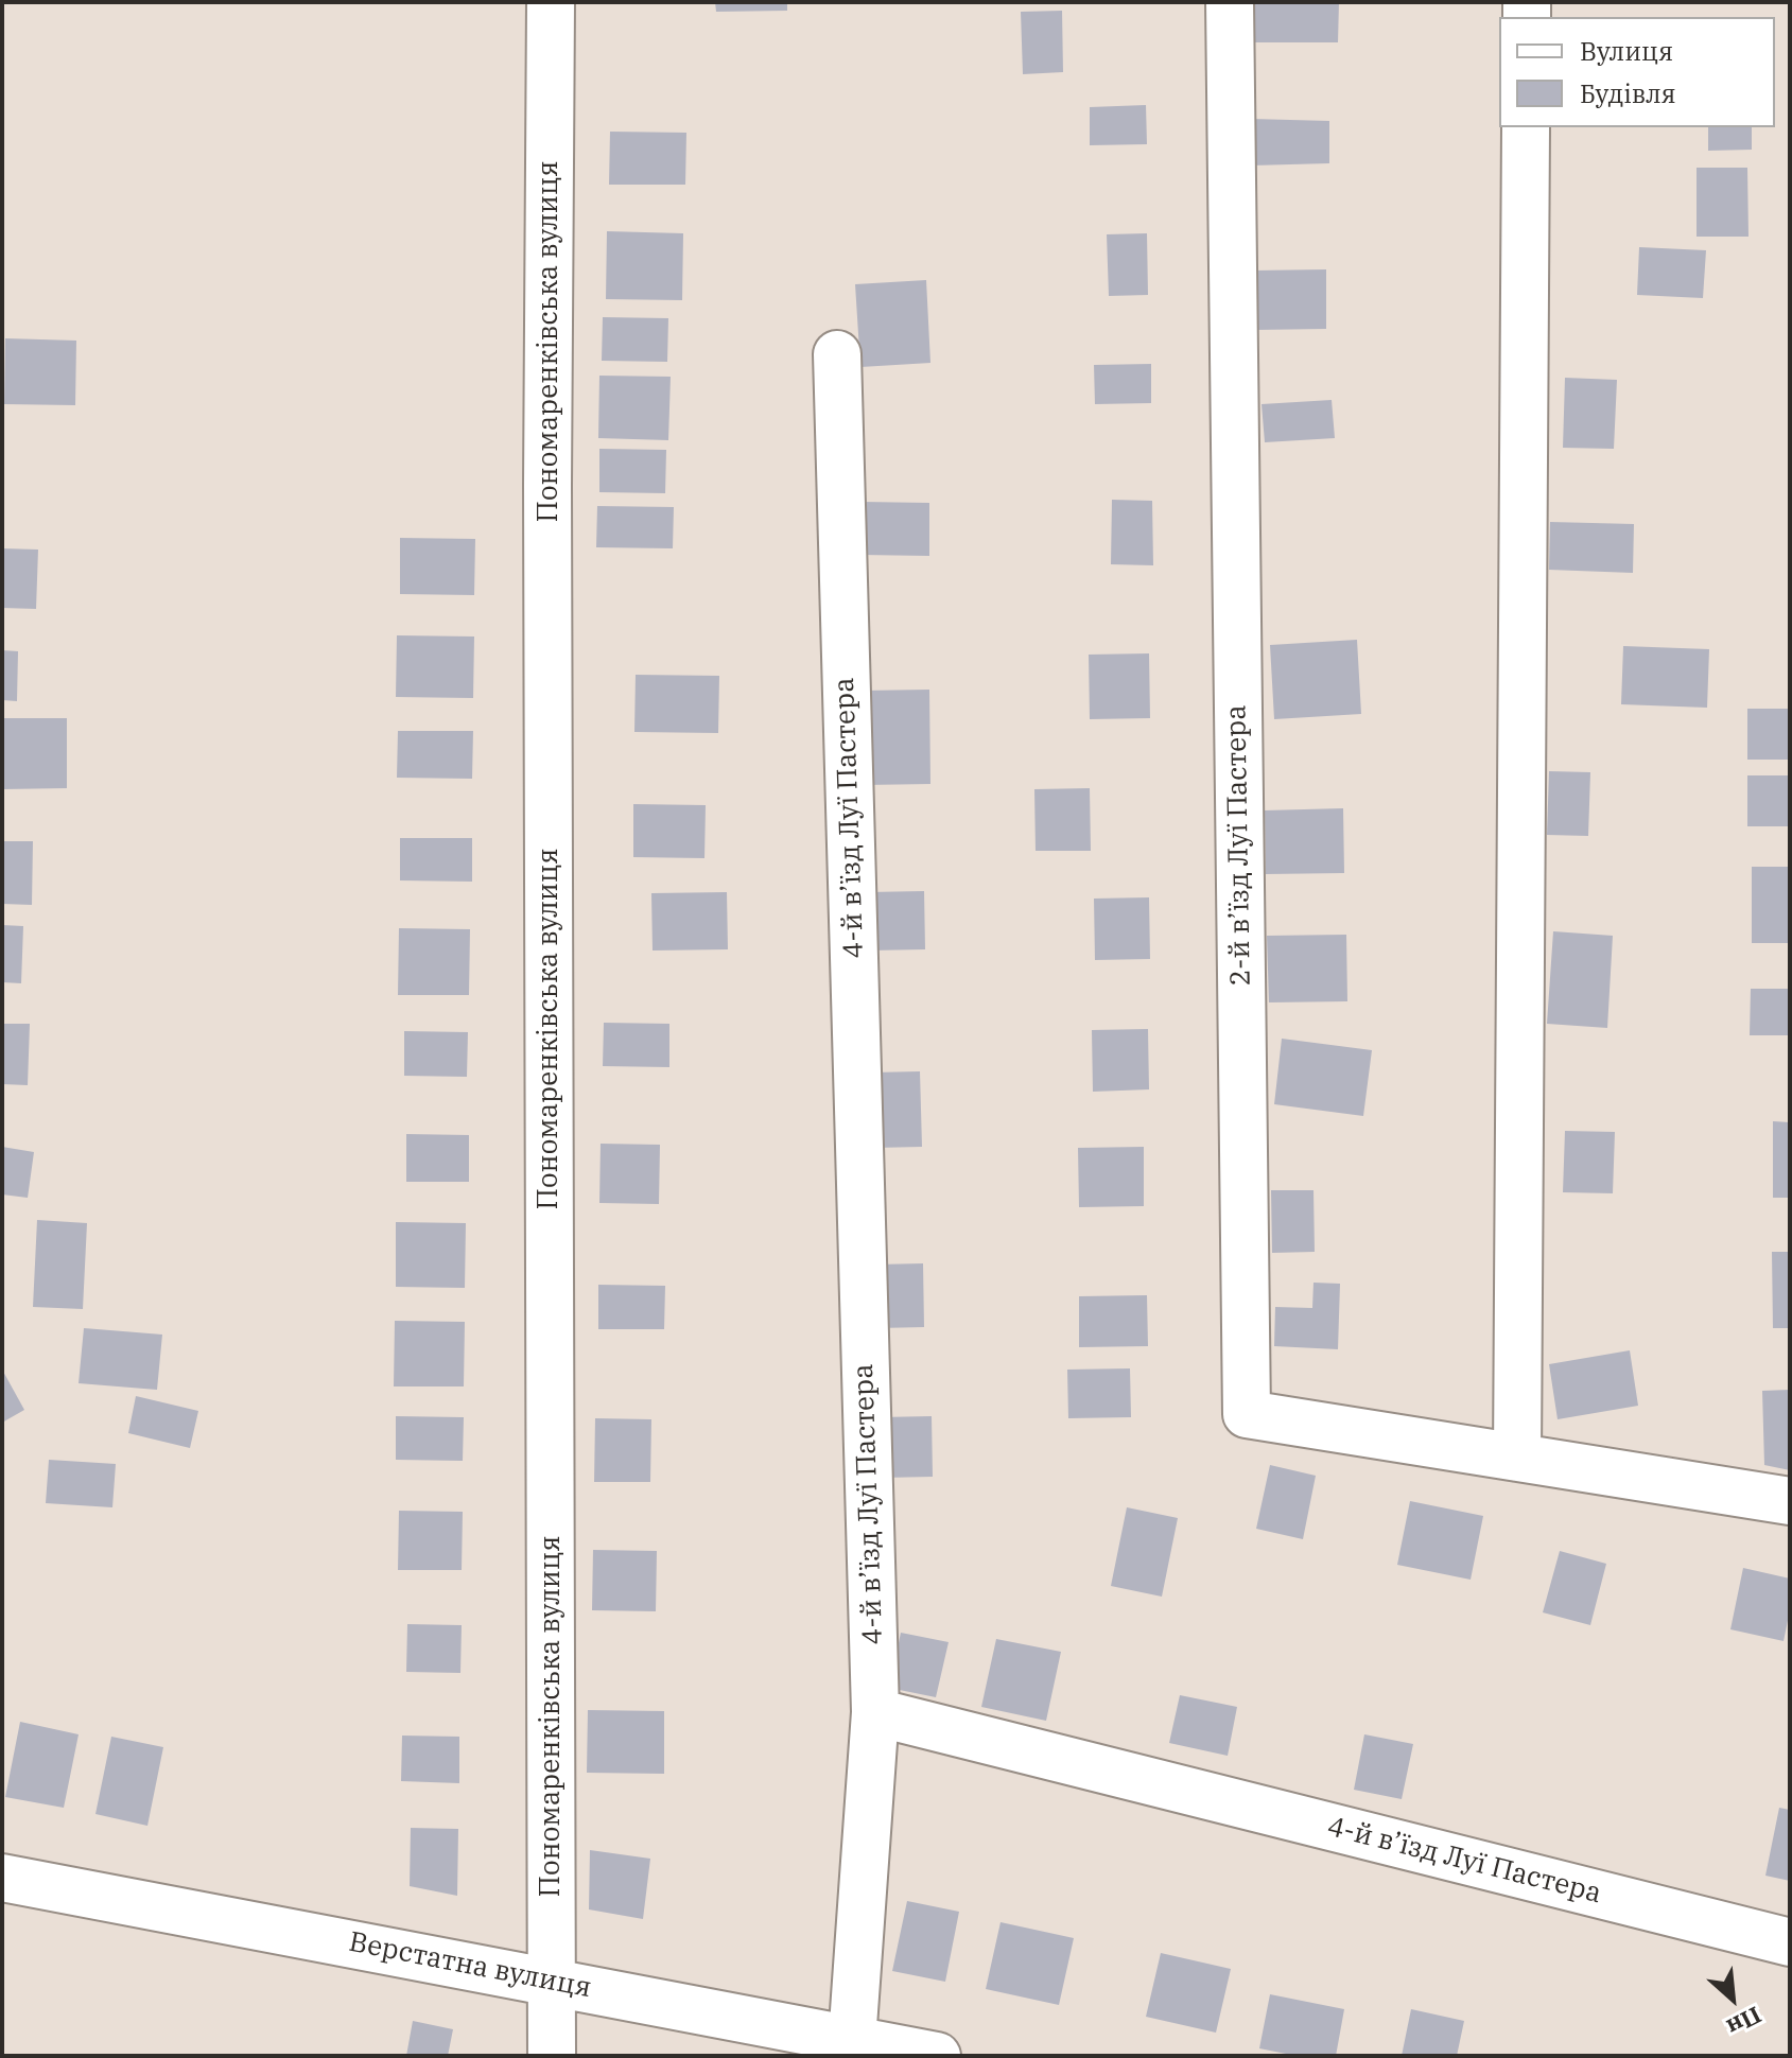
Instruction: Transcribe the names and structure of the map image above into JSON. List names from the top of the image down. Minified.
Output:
{"streets":{"street":["Пономаренківська вулиця","4-й в’їзд Луї Пастера","2-й в’їзд Луї Пастера","Верстатна вулиця"]},"crossings":[["Пономаренківська вулиця","Верстатна вулиця"]],"legend":["Вулиця","Будівля"],"north":"bottom right"}
